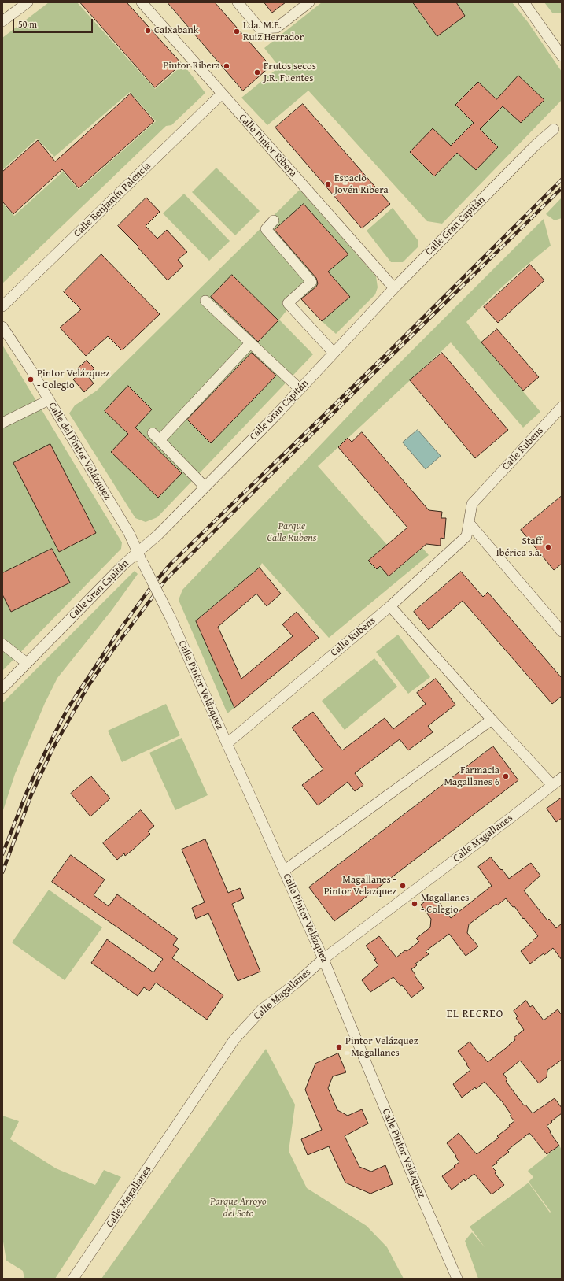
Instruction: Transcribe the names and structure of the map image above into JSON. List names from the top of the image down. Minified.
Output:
{"streets":{"street":["Calle Pintor Ribera","Calle Benjamín Palencia","Calle Gran Capitán","Calle Rubens","Calle del Pintor Velázquez","Calle Pintor Velázquez","Calle Magallanes"]},"crossings":[["Calle Pintor Ribera","Calle Benjamín Palencia"],["Calle Pintor Ribera","Calle Gran Capitán"],["Calle Gran Capitán","Calle del Pintor Velázquez"],["Calle Rubens","Calle Pintor Velázquez"],["Calle del Pintor Velázquez","Calle Pintor Velázquez"],["Calle Pintor Velázquez","Calle Magallanes"]],"districts":["EL RECREO"],"parks":["Parque Calle Rubens","Parque Arroyo del Soto"],"places":["Caixabank","Lda. M.E. Ruiz Herrador","Pintor Ribera","Frutos secos J.R. Fuentes","Espacio Jovén Ribera","Pintor Velázquez - Colegio","Staff Ibérica s.a.","Farmacia Magallanes 6","Magallanes - Pintor Velazquez","Magallanes - Colegio","Pintor Velázquez - Magallanes"],"scale_bar":"50 m"}
